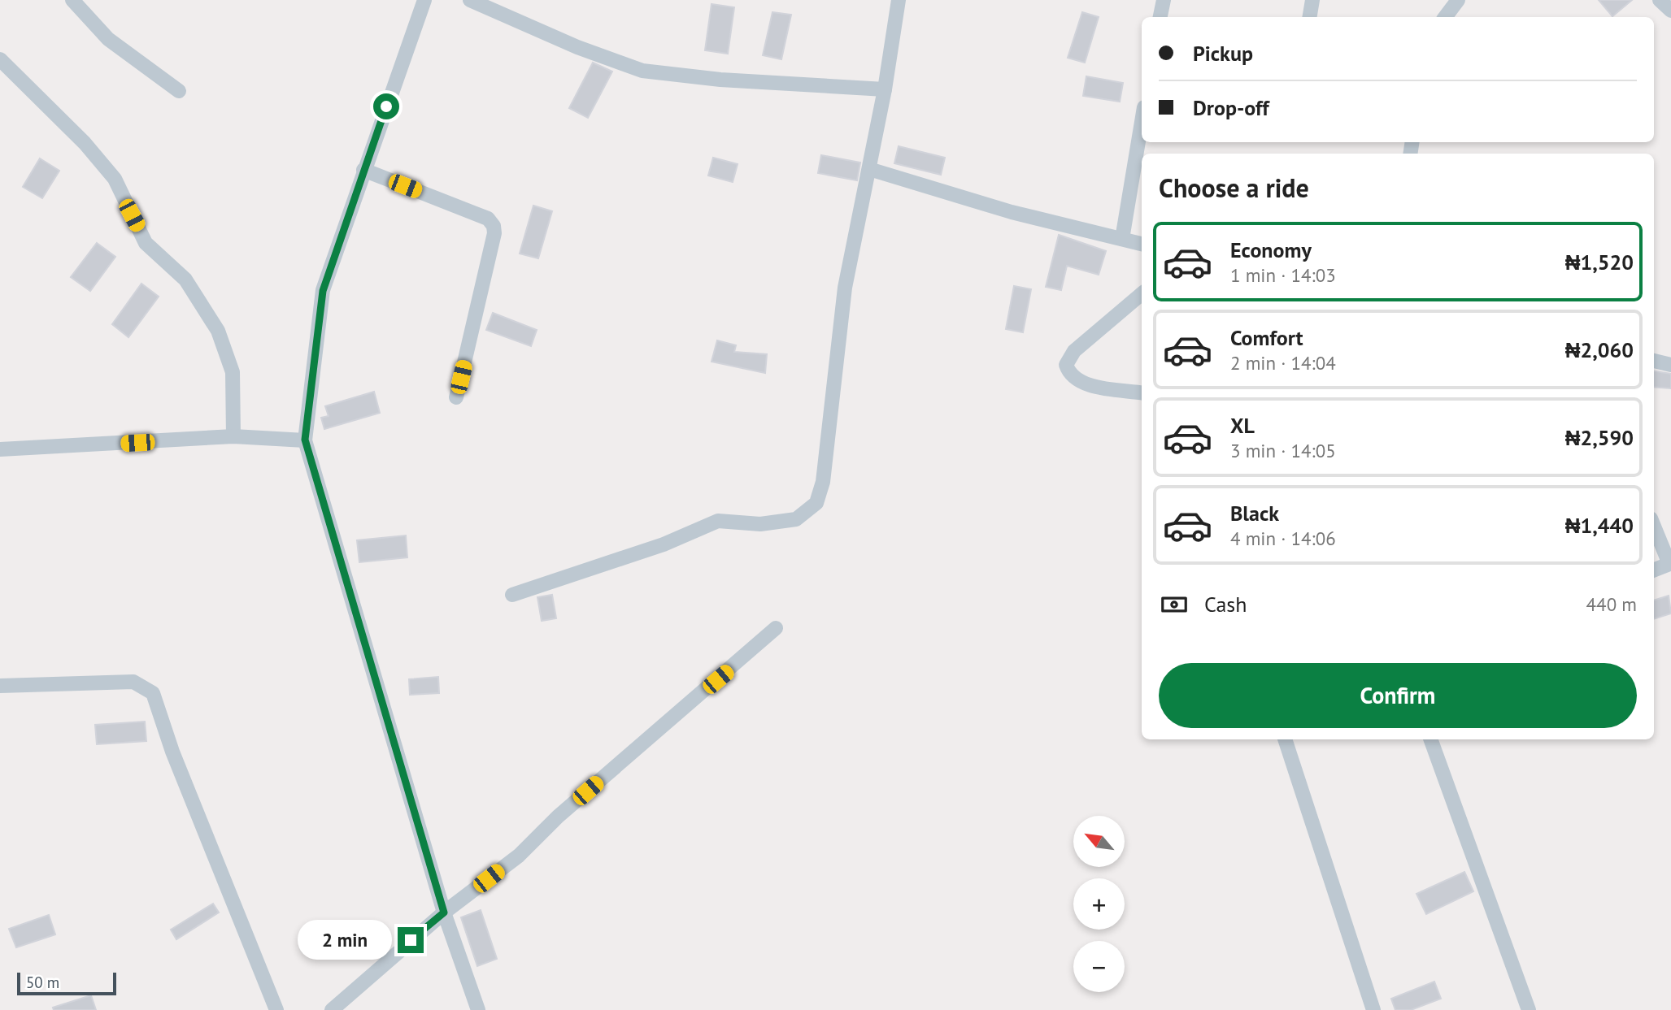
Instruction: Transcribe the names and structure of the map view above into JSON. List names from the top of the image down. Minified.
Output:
{"scale_bar":"50 m","north":"top left","page":{"banner":["Pickup","Drop-off"],"heading":"Choose a ride","list":[{"name":"Economy","note":"1 min · 14:03","value":"₦1,520"},{"name":"Comfort","note":"2 min · 14:04","value":"₦2,060"},{"name":"XL","note":"3 min · 14:05","value":"₦2,590"},{"name":"Black","note":"4 min · 14:06","value":"₦1,440"}],"pay":["Cash","440 m"],"buttons":"Confirm","map_buttons":["+","−"],"bubble":"2 min","scale":"50 m"}}
